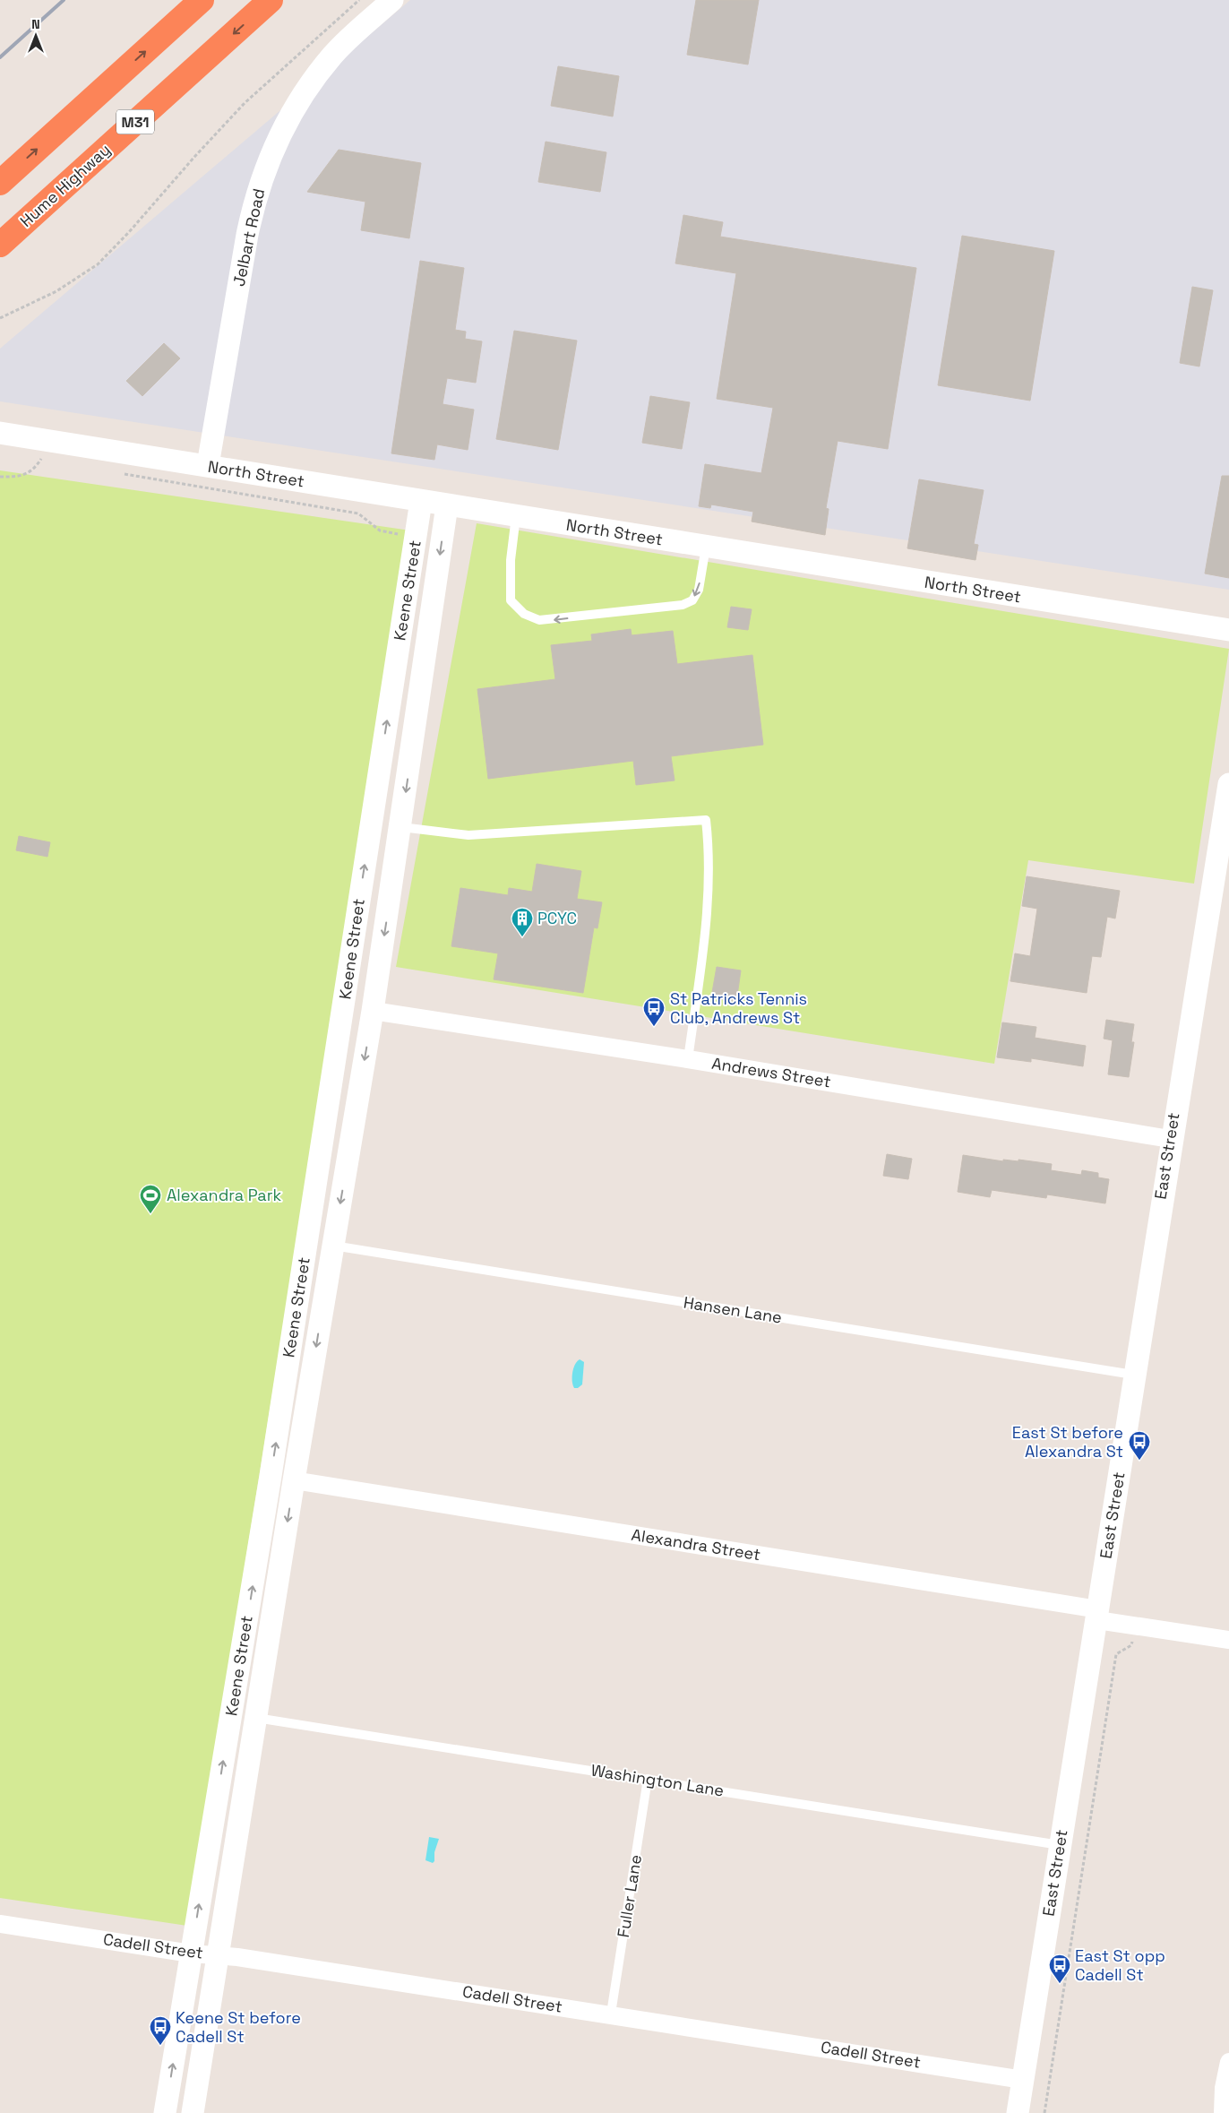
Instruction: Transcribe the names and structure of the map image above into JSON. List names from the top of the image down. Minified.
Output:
{"streets":{"highway":["M31","Hume Highway"],"street":["Jelbart Road","North Street","Keene Street","Andrews Street","East Street","Alexandra Street","Cadell Street"],"lane":["Hansen Lane","Washington Lane","Fuller Lane"]},"crossings":[["Jelbart Road","North Street"],["North Street","Keene Street"],["Keene Street","Andrews Street"],["Keene Street","Hansen Lane"],["Keene Street","Alexandra Street"],["Keene Street","Washington Lane"],["Keene Street","Cadell Street"],["Andrews Street","East Street"],["East Street","Hansen Lane"],["East Street","Alexandra Street"],["East Street","Washington Lane"],["East Street","Cadell Street"],["Washington Lane","Fuller Lane"],["Fuller Lane","Cadell Street"]],"places":{"building":["PCYC"],"bus stop":["St Patricks Tennis Club, Andrews St","East St before Alexandra St","East St opp Cadell St","Keene St before Cadell St"],"sports":["Alexandra Park"]},"north":"top"}
